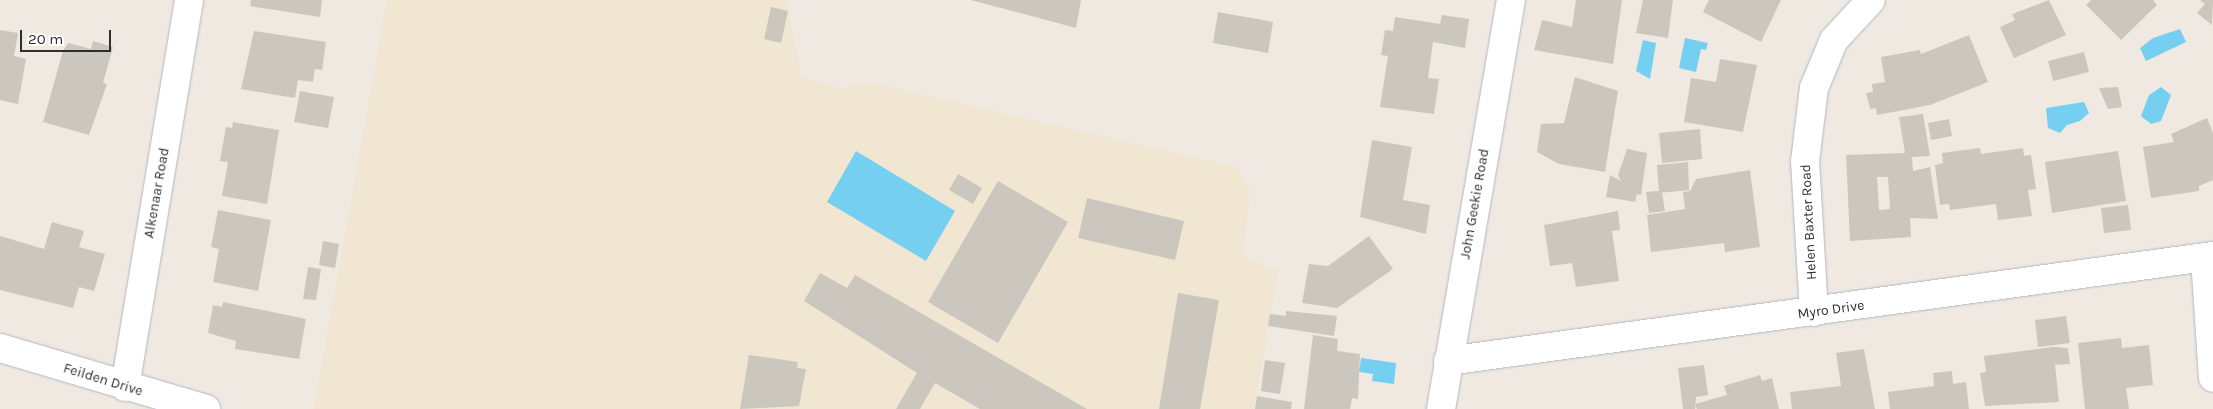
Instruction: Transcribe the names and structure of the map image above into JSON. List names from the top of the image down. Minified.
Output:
{"streets":{"street":["Alkenaar Road","John Geekie Road","Helen Baxter Road","Myro Drive","Feilden Drive"]},"crossings":[["Alkenaar Road","Feilden Drive"],["John Geekie Road","Myro Drive"],["Helen Baxter Road","Myro Drive"]],"scale_bar":"20 m"}
